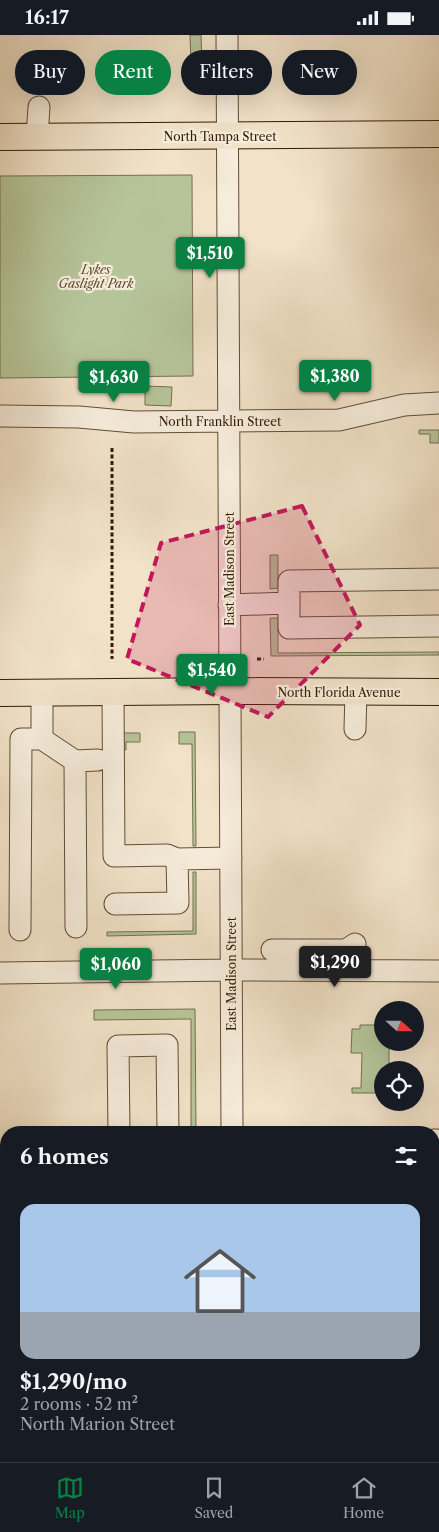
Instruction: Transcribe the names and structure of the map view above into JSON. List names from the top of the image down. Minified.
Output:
{"streets":{"main road":["North Tampa Street","North Florida Avenue"],"street":["North Franklin Street","East Madison Street"]},"crossings":[["North Tampa Street","East Madison Street"],["North Franklin Street","East Madison Street"],["East Madison Street","North Florida Avenue"]],"parks":["Lykes Gaslight Park"],"north":"right","page":{"status":"16:17","chip":["Buy","Rent","Filters","New"],"price":["$1,510","$1,380","$1,630","$1,540","$1,290","$1,060"],"heading":"6 homes","list":[{"name":"$1,290/mo","note":"2 rooms · 52 m² · North Marion Street"}],"tabs":["Map","Saved","Home"]}}
